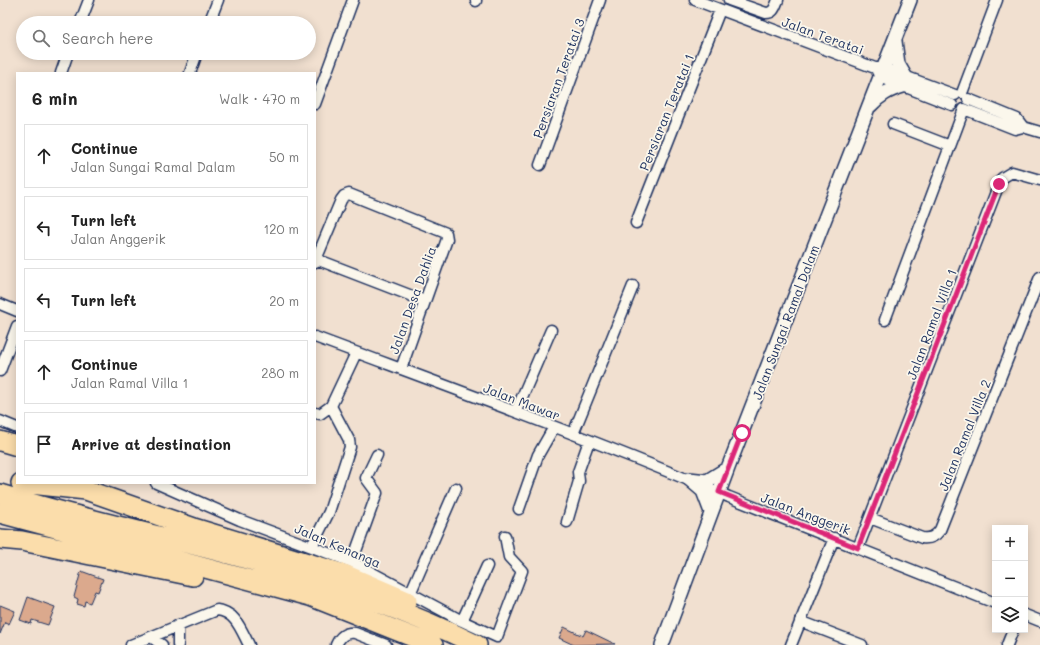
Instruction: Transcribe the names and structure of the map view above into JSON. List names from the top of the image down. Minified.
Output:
{"streets":{"street":["Jalan Teratai","Persiaran Teratai 3","Persiaran Teratai 1","Jalan Desa Dahlia","Jalan Sungai Ramal Dalam","Jalan Ramal Villa 1","Jalan Mawar","Jalan Ramal Villa 2","Jalan Anggerik","Jalan Kenanga"]},"crossings":[["Jalan Teratai","Persiaran Teratai 1"],["Jalan Teratai","Jalan Sungai Ramal Dalam"],["Jalan Desa Dahlia","Jalan Mawar"],["Jalan Sungai Ramal Dalam","Jalan Mawar"],["Jalan Sungai Ramal Dalam","Jalan Anggerik"],["Jalan Ramal Villa 1","Jalan Ramal Villa 2"],["Jalan Ramal Villa 1","Jalan Anggerik"],["Jalan Mawar","Jalan Anggerik"]],"page":{"search":"Search here","heading":["6 min","Walk · 470 m"],"list":[["Continue","Jalan Sungai Ramal Dalam","50 m"],["Turn left","Jalan Anggerik","120 m"],["Turn left","20 m"],["Continue","Jalan Ramal Villa 1","280 m"],"Arrive at destination"],"map_buttons":["+","−"]}}
